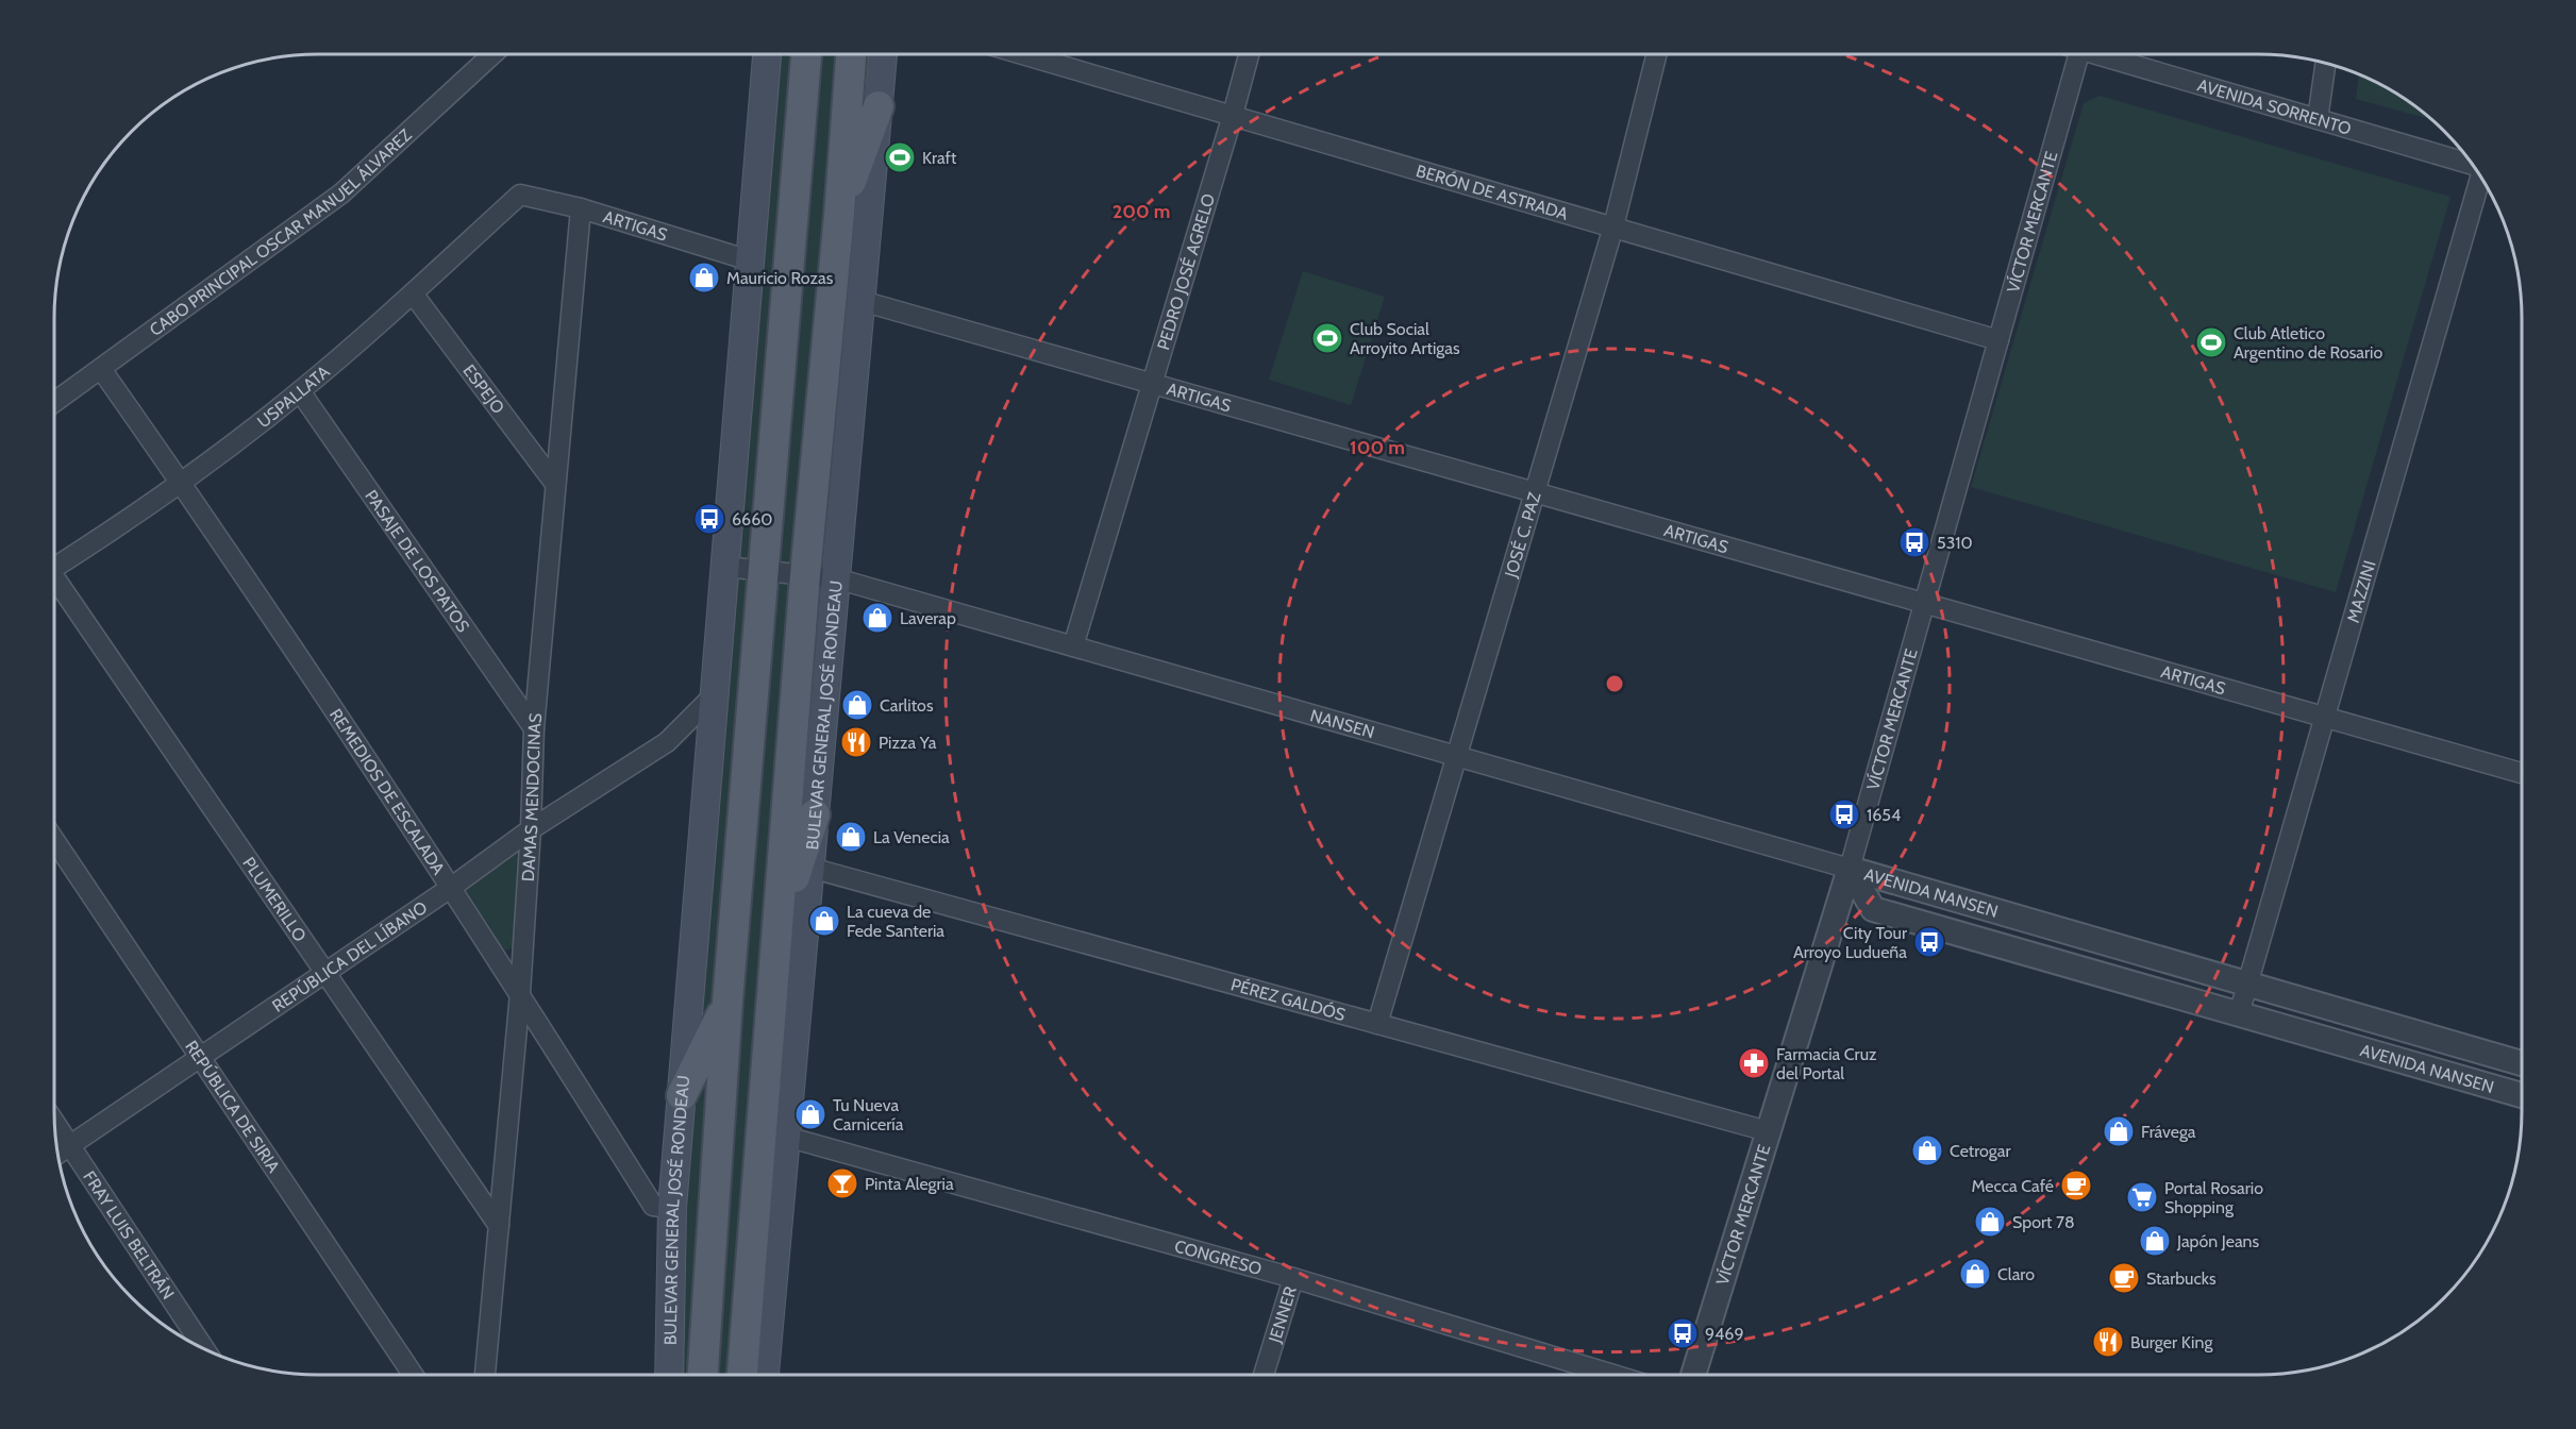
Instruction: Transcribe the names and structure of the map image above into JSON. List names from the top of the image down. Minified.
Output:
{"streets":{"main road":["BULEVAR GENERAL JOSÉ RONDEAU"],"street":["AVENIDA SORRENTO","BERÓN DE ASTRADA","VÍCTOR MERCANTE","ARTIGAS","CABO PRINCIPAL OSCAR MANUEL ÁLVAREZ","PEDRO JOSÉ AGRELO","ESPEJO","USPALLATA","JOSÉ C. PAZ","PASAJE DE LOS PATOS","MAZZINI","NANSEN","REMEDIOS DE ESCALADA","DAMAS MENDOCINAS","AVENIDA NANSEN","PLUMERILLO","REPÚBLICA DEL LÍBANO","PÉREZ GALDÓS","REPÚBLICA DE SIRIA","FRAY LUIS BELTRÁN","CONGRESO","JENNER"]},"crossings":[["BERÓN DE ASTRADA","VÍCTOR MERCANTE"],["BERÓN DE ASTRADA","PEDRO JOSÉ AGRELO"],["BERÓN DE ASTRADA","JOSÉ C. PAZ"],["VÍCTOR MERCANTE","ARTIGAS"],["VÍCTOR MERCANTE","NANSEN"],["VÍCTOR MERCANTE","AVENIDA NANSEN"],["VÍCTOR MERCANTE","PÉREZ GALDÓS"],["ARTIGAS","PEDRO JOSÉ AGRELO"],["ARTIGAS","USPALLATA"],["ARTIGAS","JOSÉ C. PAZ"],["ARTIGAS","MAZZINI"],["ARTIGAS","BULEVAR GENERAL JOSÉ RONDEAU"],["ARTIGAS","DAMAS MENDOCINAS"],["CABO PRINCIPAL OSCAR MANUEL ÁLVAREZ","REMEDIOS DE ESCALADA"],["PEDRO JOSÉ AGRELO","NANSEN"],["ESPEJO","USPALLATA"],["ESPEJO","DAMAS MENDOCINAS"],["USPALLATA","PASAJE DE LOS PATOS"],["USPALLATA","REMEDIOS DE ESCALADA"],["JOSÉ C. PAZ","NANSEN"],["JOSÉ C. PAZ","PÉREZ GALDÓS"],["PASAJE DE LOS PATOS","DAMAS MENDOCINAS"],["MAZZINI","AVENIDA NANSEN"],["BULEVAR GENERAL JOSÉ RONDEAU","NANSEN"],["BULEVAR GENERAL JOSÉ RONDEAU","REMEDIOS DE ESCALADA"],["BULEVAR GENERAL JOSÉ RONDEAU","REPÚBLICA DEL LÍBANO"],["BULEVAR GENERAL JOSÉ RONDEAU","PÉREZ GALDÓS"],["BULEVAR GENERAL JOSÉ RONDEAU","CONGRESO"],["NANSEN","AVENIDA NANSEN"],["REMEDIOS DE ESCALADA","DAMAS MENDOCINAS"],["REMEDIOS DE ESCALADA","REPÚBLICA DEL LÍBANO"],["DAMAS MENDOCINAS","PLUMERILLO"],["DAMAS MENDOCINAS","REPÚBLICA DEL LÍBANO"],["PLUMERILLO","REPÚBLICA DEL LÍBANO"],["REPÚBLICA DEL LÍBANO","REPÚBLICA DE SIRIA"],["REPÚBLICA DEL LÍBANO","FRAY LUIS BELTRÁN"],["CONGRESO","JENNER"]],"places":{"sports":["Kraft","Club Social Arroyito Artigas","Club Atletico Argentino de Rosario"],"shop":["Mauricio Rozas","Laverap","Carlitos","La Venecia","La cueva de Fede Santeria","Tu Nueva Carnicería","Frávega","Cetrogar","Sport 78","Japón Jeans","Claro"],"bus stop":["6660","5310","1654","City Tour Arroyo Ludueña","9469"],"restaurant":["Pizza Ya","Burger King"],"pharmacy":["Farmacia Cruz del Portal"],"bar":["Pinta Alegria"],"cafe":["Mecca Café","Starbucks"],"supermarket":["Portal Rosario Shopping"]},"rings":["200 m","100 m"]}
